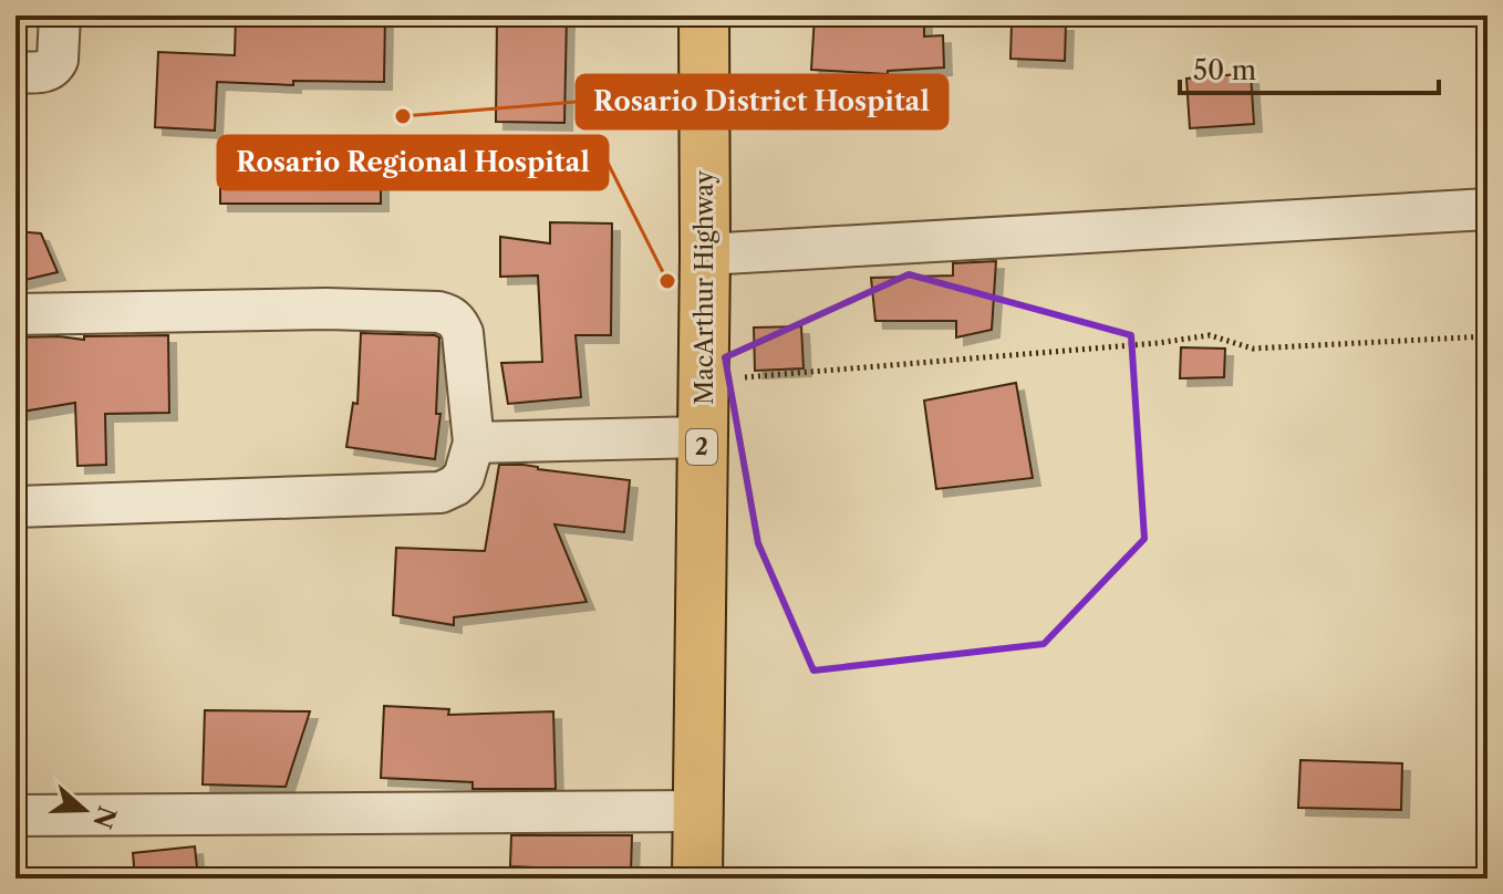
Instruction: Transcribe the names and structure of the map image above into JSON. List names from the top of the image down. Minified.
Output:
{"streets":{"highway":["MacArthur Highway","2"]},"places":["Rosario District Hospital","Rosario Regional Hospital"],"scale_bar":"50 m","north":"right"}
